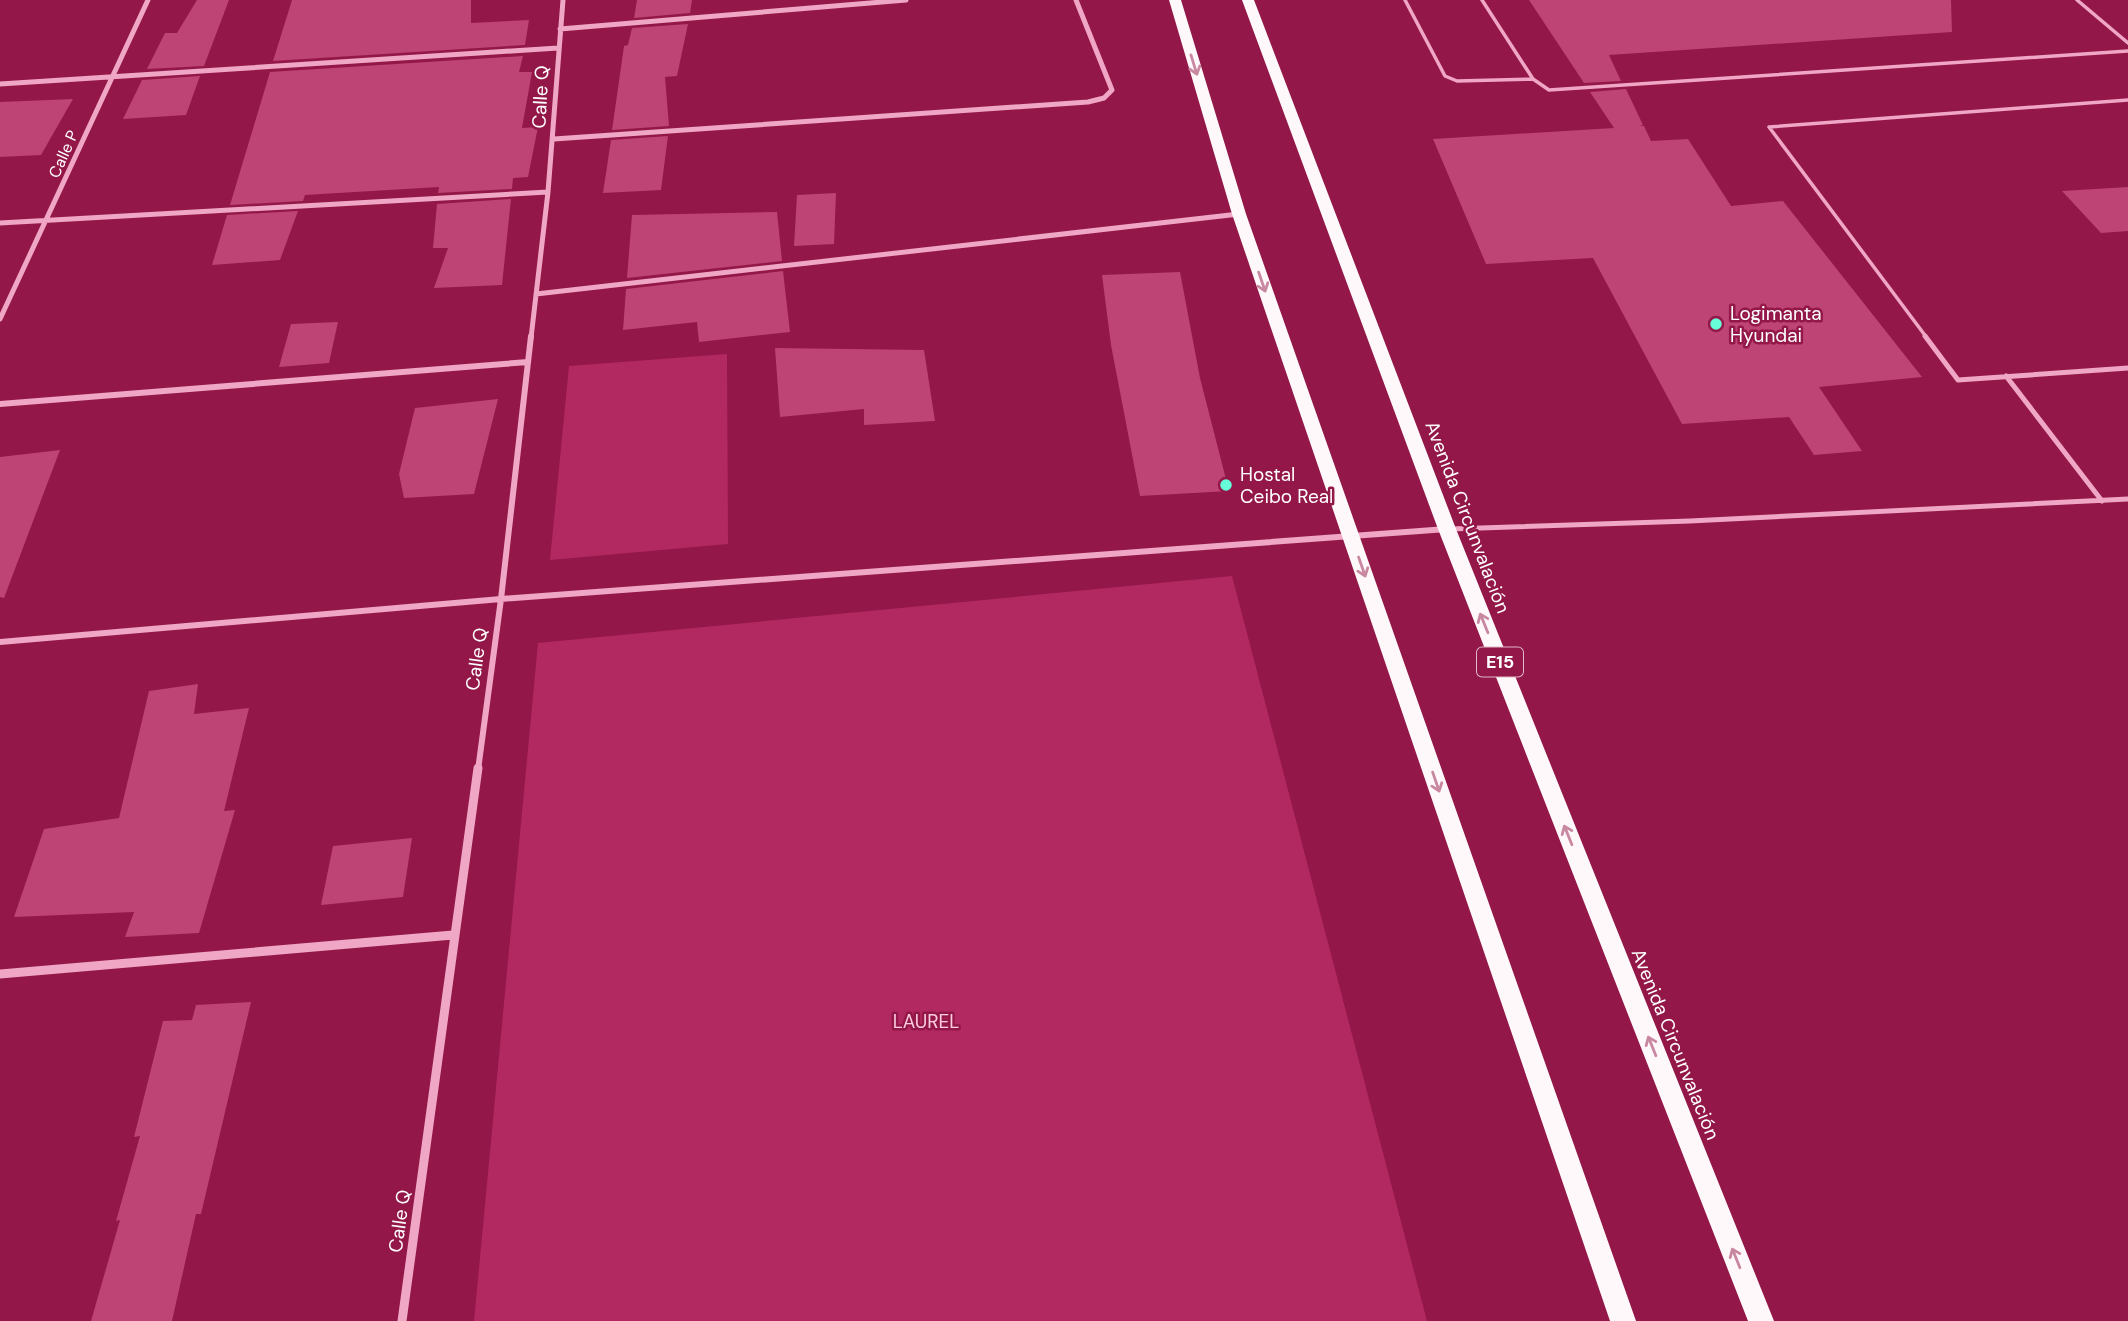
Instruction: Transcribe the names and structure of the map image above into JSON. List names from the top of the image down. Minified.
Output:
{"streets":{"highway":["Avenida Circunvalación","E15"],"street":["Calle Q","Calle P"]},"parks":["LAUREL"],"places":["Logimanta Hyundai","Hostal Ceibo Real"]}
